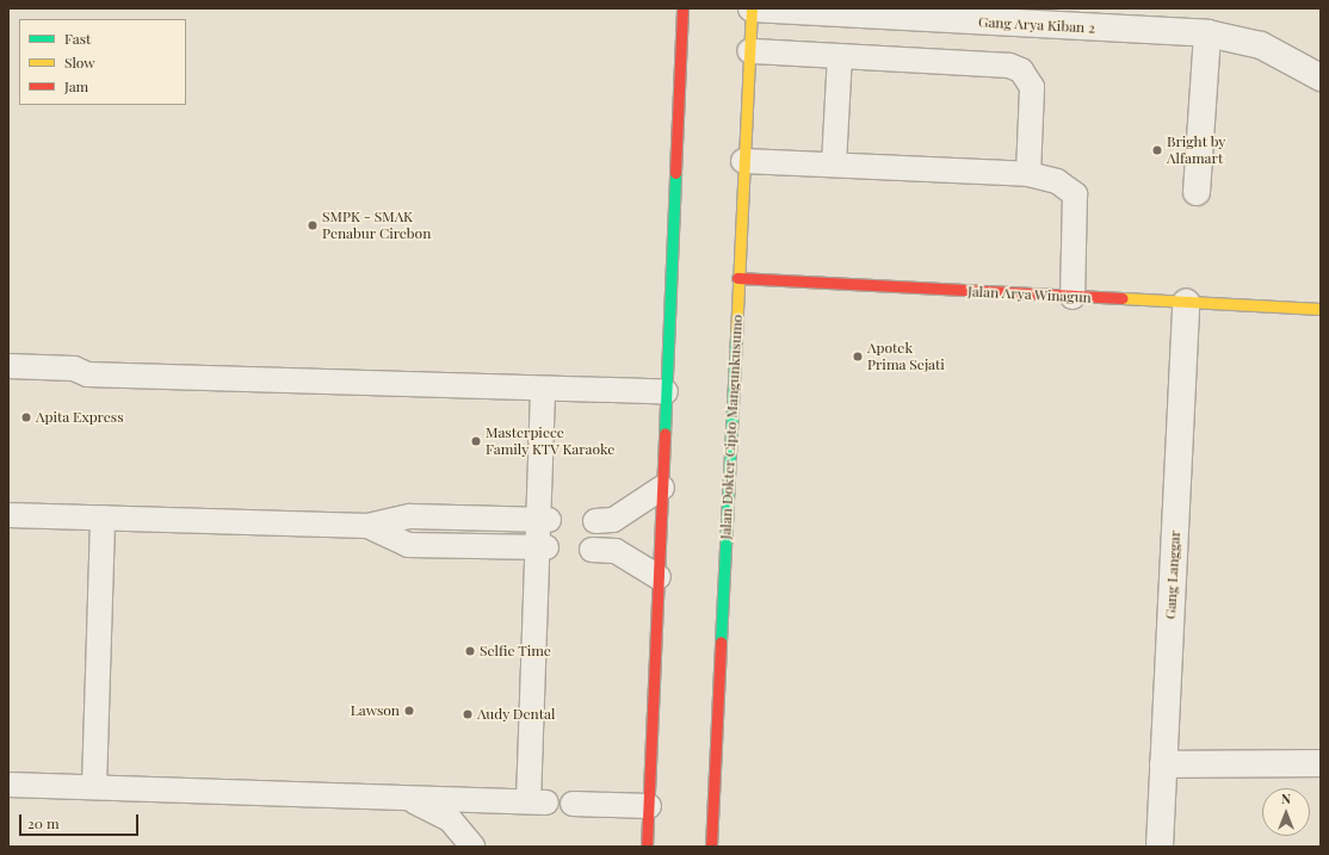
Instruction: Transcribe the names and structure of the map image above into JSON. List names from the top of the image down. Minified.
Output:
{"streets":{"main road":["Jalan Arya Winagun","Jalan Dokter Cipto Mangunkusumo"],"street":["Gang Arya Kiban 2","Gang Langgar"]},"crossings":[["Gang Arya Kiban 2","Jalan Dokter Cipto Mangunkusumo"],["Jalan Arya Winagun","Jalan Dokter Cipto Mangunkusumo"],["Jalan Arya Winagun","Gang Langgar"]],"places":["Bright by Alfamart","SMPK - SMAK Penabur Cirebon","Apotek Prima Sejati","Apita Express","Masterpiece Family KTV Karaoke","Selfie Time","Lawson","Audy Dental"],"legend":["Fast","Slow","Jam"],"scale_bar":"20 m","north":"top"}
